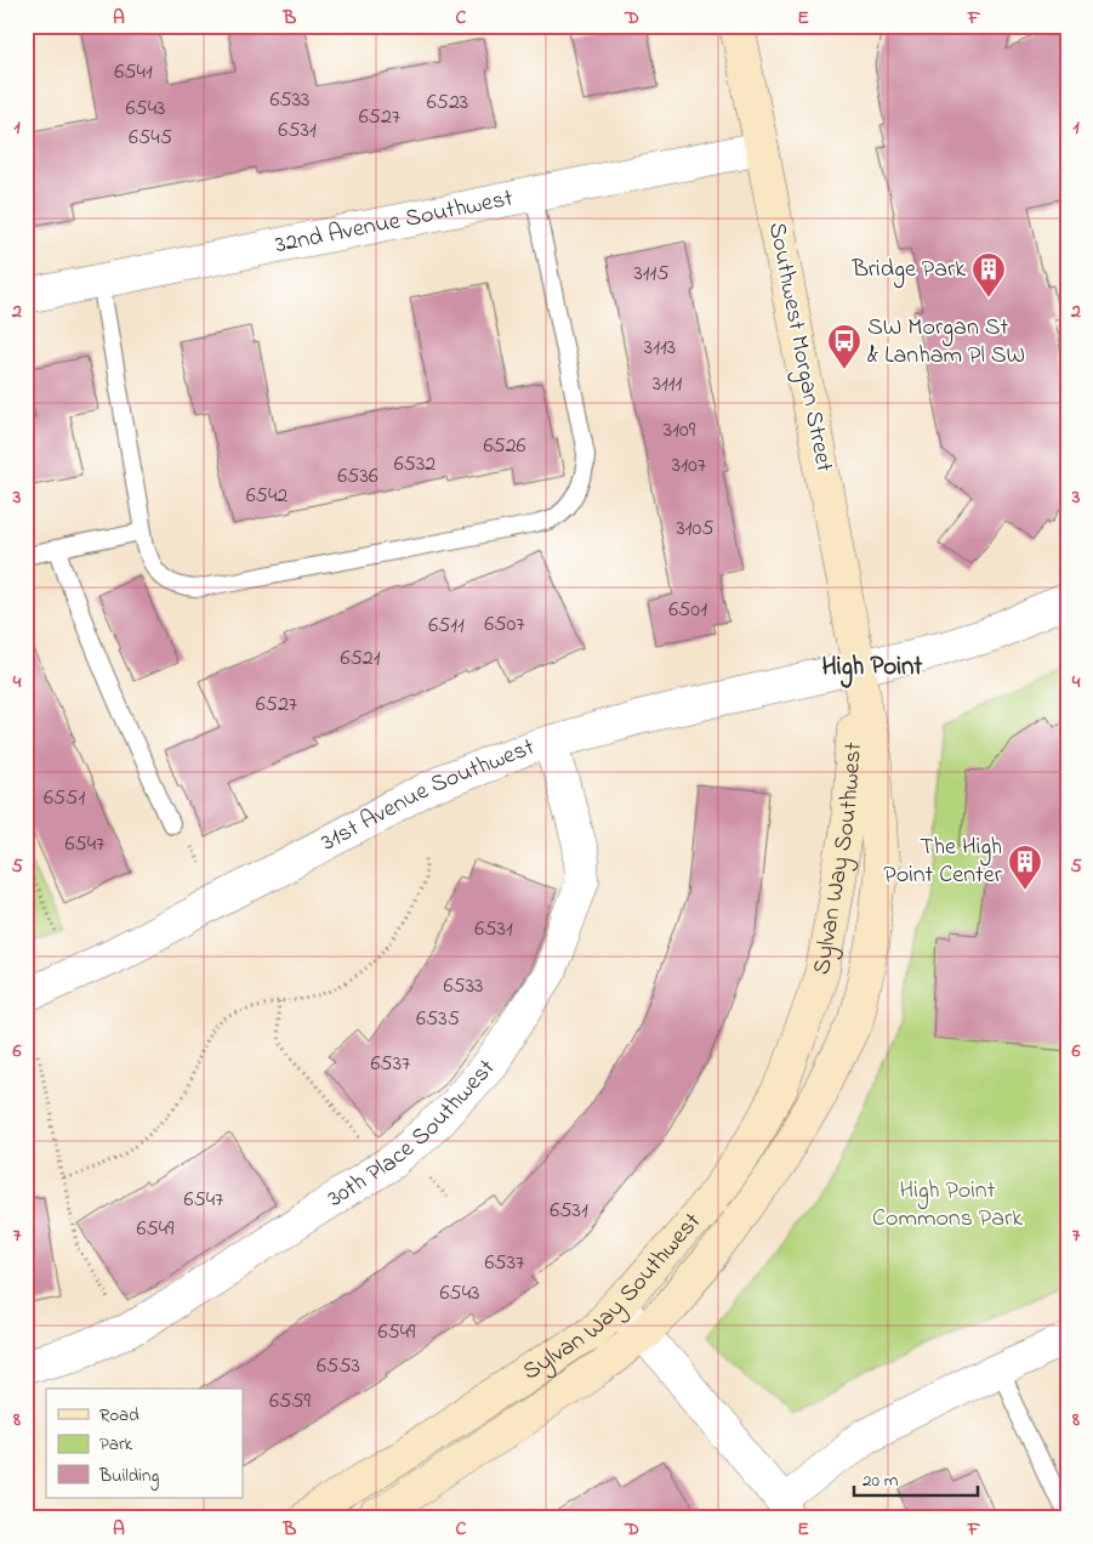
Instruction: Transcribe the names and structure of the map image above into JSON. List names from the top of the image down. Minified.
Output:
{"streets":{"street":["32nd Avenue Southwest","Southwest Morgan Street","31st Avenue Southwest","Sylvan Way Southwest","30th Place Southwest"]},"crossings":[["32nd Avenue Southwest","Southwest Morgan Street"],["Southwest Morgan Street","31st Avenue Southwest"],["Southwest Morgan Street","Sylvan Way Southwest"],["31st Avenue Southwest","Sylvan Way Southwest"],["31st Avenue Southwest","30th Place Southwest"]],"districts":["High Point"],"parks":["High Point Commons Park"],"places":{"building":["Bridge Park","The High Point Center"],"bus stop":["SW Morgan St & Lanham Pl SW"]},"house_numbers":["6541","6533","6523","6543","6527","6531","6545","3115","3113","3111","3109","6526","6532","3107","6536","6542","3105","6501","6507","6511","6521","6527","6551","6547","6531","6533","6535","6537","6547","6531","6549","6537","6543","6549","6553","6559"],"legend":["Road","Park","Building"],"scale_bar":"20 m","grid":{"columns":["A","B","C","D","E","F"],"rows":["1","2","3","4","5","6","7","8"]}}
